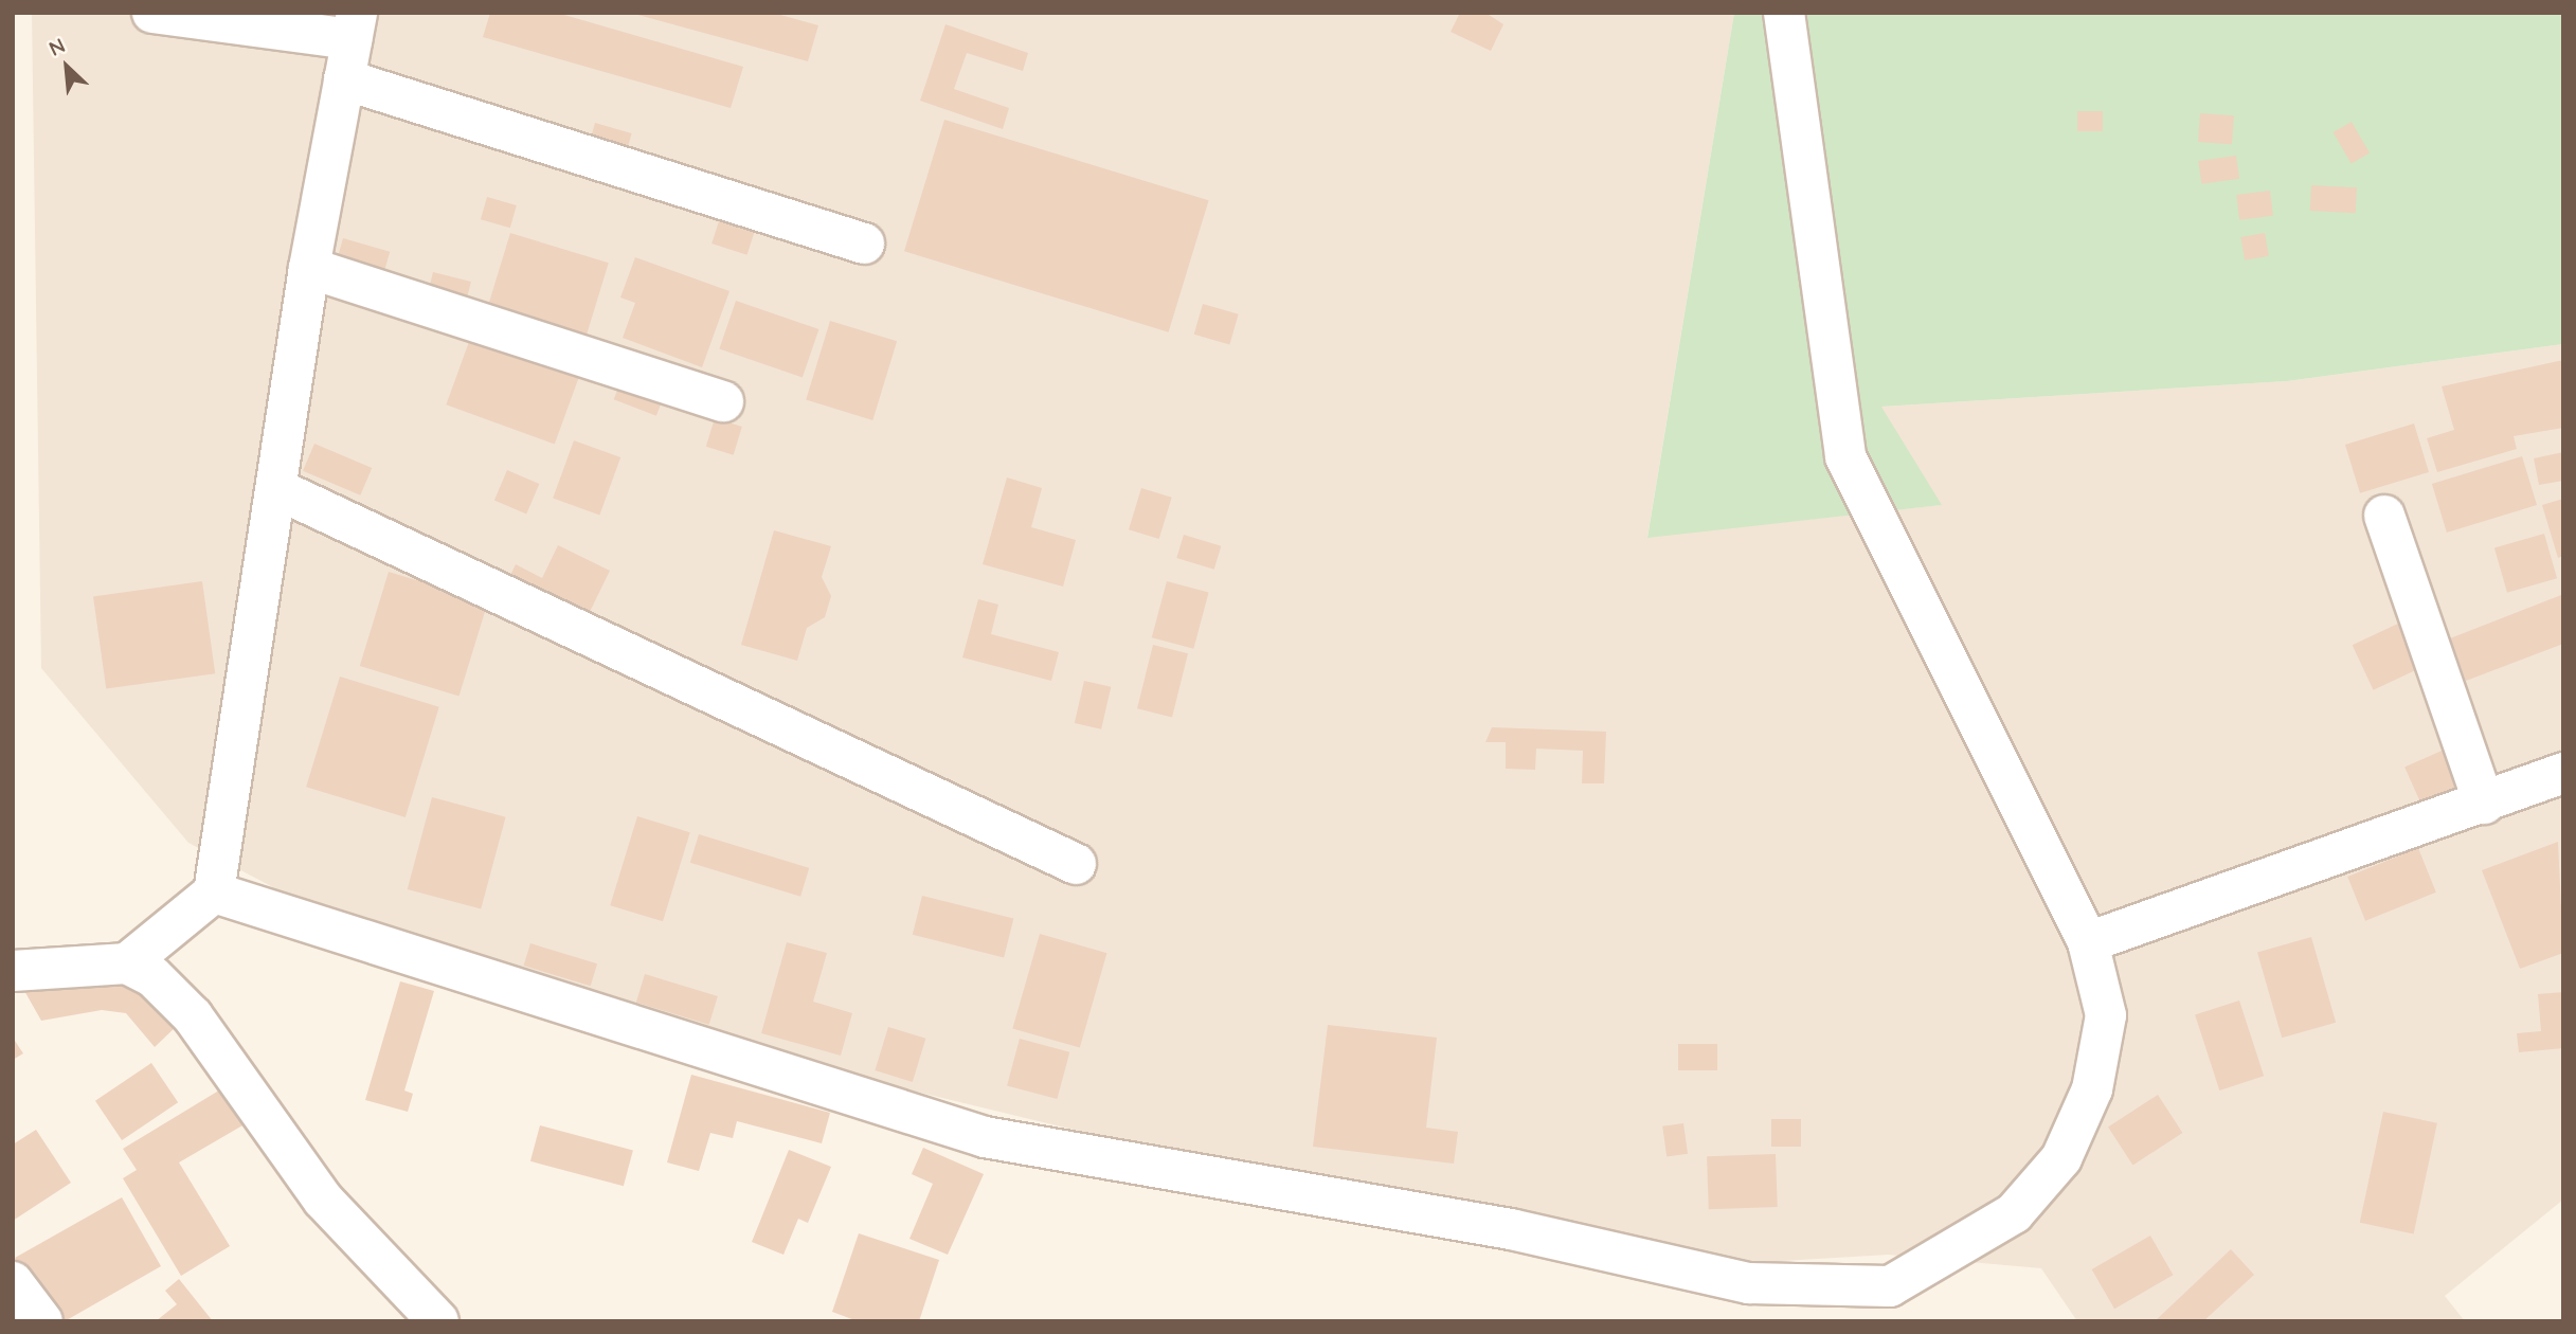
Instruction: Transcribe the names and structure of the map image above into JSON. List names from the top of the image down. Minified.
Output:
{"north":"top left"}
